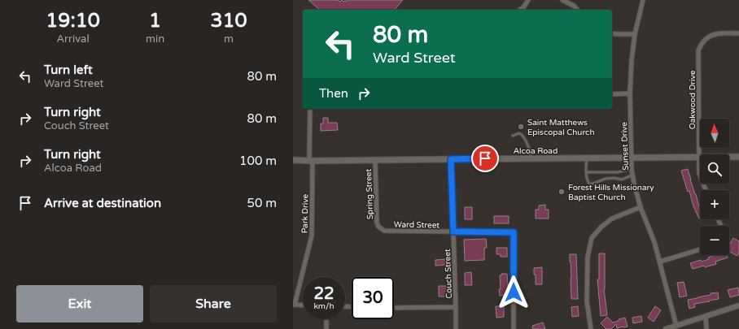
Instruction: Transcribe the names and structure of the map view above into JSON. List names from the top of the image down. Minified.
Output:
{"streets":{"main road":["Alcoa Road"],"street":["Oakwood Drive","Sunset Drive","Spring Street","Park Drive","Ward Street","Couch Street"]},"crossings":[["Oakwood Drive","Alcoa Road"],["Sunset Drive","Alcoa Road"],["Alcoa Road","Spring Street"],["Alcoa Road","Park Drive"],["Alcoa Road","Couch Street"],["Spring Street","Ward Street"],["Ward Street","Couch Street"]],"places":["Saint Matthews Episcopal Church","Forest Hills Missionary Baptist Church"],"north":"top","page":{"eta":["19:10","Arrival","1","min","310","m"],"turn":["80 m","Ward Street"],"list":[{"name":"Turn left","note":"Ward Street","value":"80 m"},{"name":"Turn right","note":"Couch Street","value":"80 m"},{"name":"Turn right","note":"Alcoa Road","value":"100 m"},{"name":"Arrive at destination","value":"50 m"}],"then":"Then","map_buttons":["+","−"],"speed":"22 km/h","limit":"30","buttons":["Exit","Share"]}}
